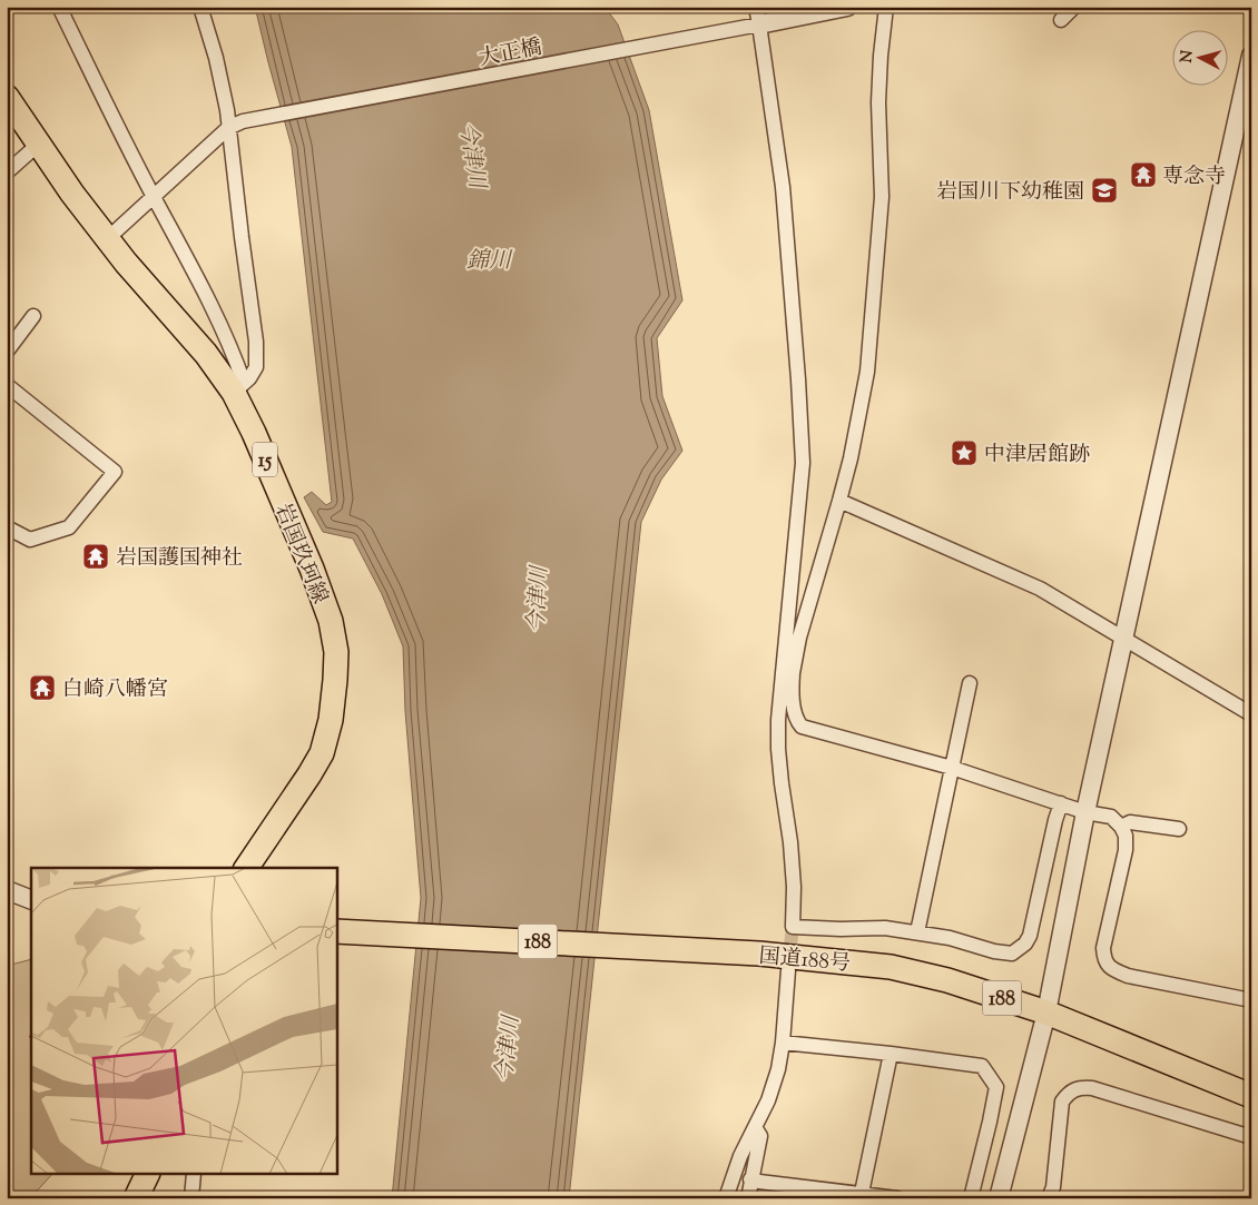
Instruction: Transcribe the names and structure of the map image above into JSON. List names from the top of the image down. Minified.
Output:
{"streets":{"main road":["15","岩国玖珂線","188","国道188号"],"street":["大正橋"]},"water":["今津川","錦川"],"places":{"temple":["専念寺","岩国護国神社","白崎八幡宮"],"school or university":["岩国川下幼稚園"],"place":["中津居館跡"]},"north":"left"}
